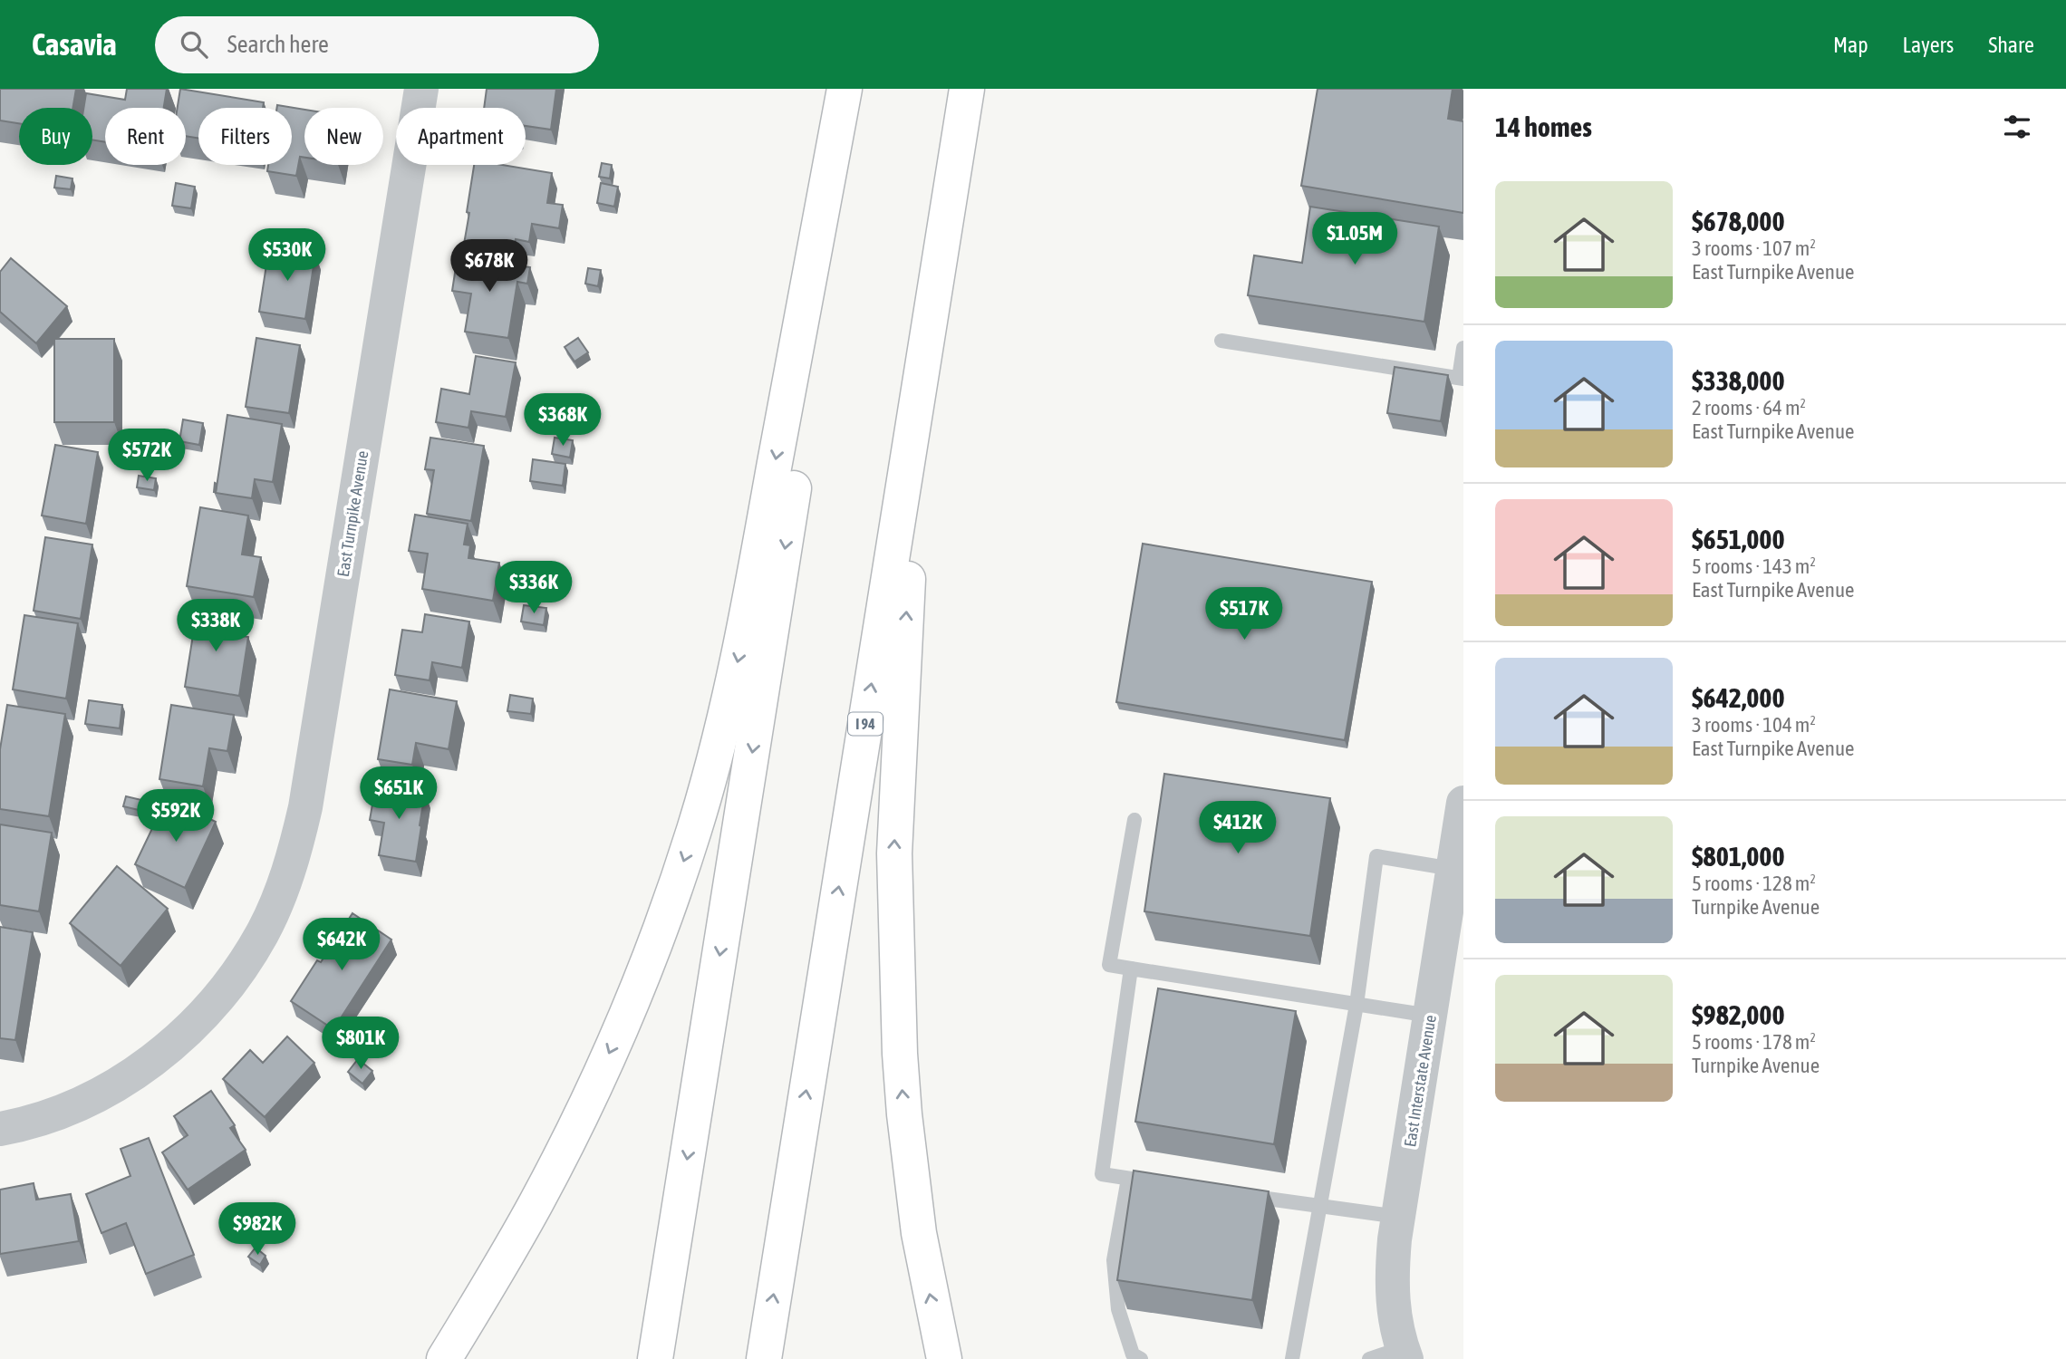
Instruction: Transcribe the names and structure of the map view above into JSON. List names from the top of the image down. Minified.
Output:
{"streets":{"highway":["I 94"],"street":["East Turnpike Avenue","East Interstate Avenue"]},"page":{"header":"Casavia","search":"Search here","nav":["Map","Layers","Share"],"heading":"14 homes","chip":["Buy","Rent","Filters","New","Apartment"],"list":[{"name":"$678,000","note":"3 rooms · 107 m² · East Turnpike Avenue"},{"name":"$338,000","note":"2 rooms · 64 m² · East Turnpike Avenue"},{"name":"$651,000","note":"5 rooms · 143 m² · East Turnpike Avenue"},{"name":"$642,000","note":"3 rooms · 104 m² · East Turnpike Avenue"},{"name":"$801,000","note":"5 rooms · 128 m² · Turnpike Avenue"},{"name":"$982,000","note":"5 rooms · 178 m² · Turnpike Avenue"}],"price":["$1.05M","$530K","$678K","$368K","$572K","$336K","$517K","$338K","$651K","$592K","$412K","$642K","$801K","$982K"]}}
